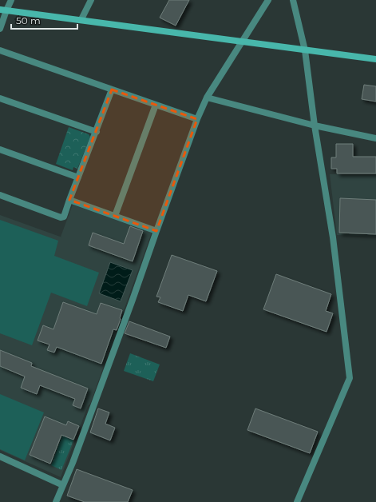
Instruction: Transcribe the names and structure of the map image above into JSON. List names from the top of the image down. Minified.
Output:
{"scale_bar":"50 m"}
